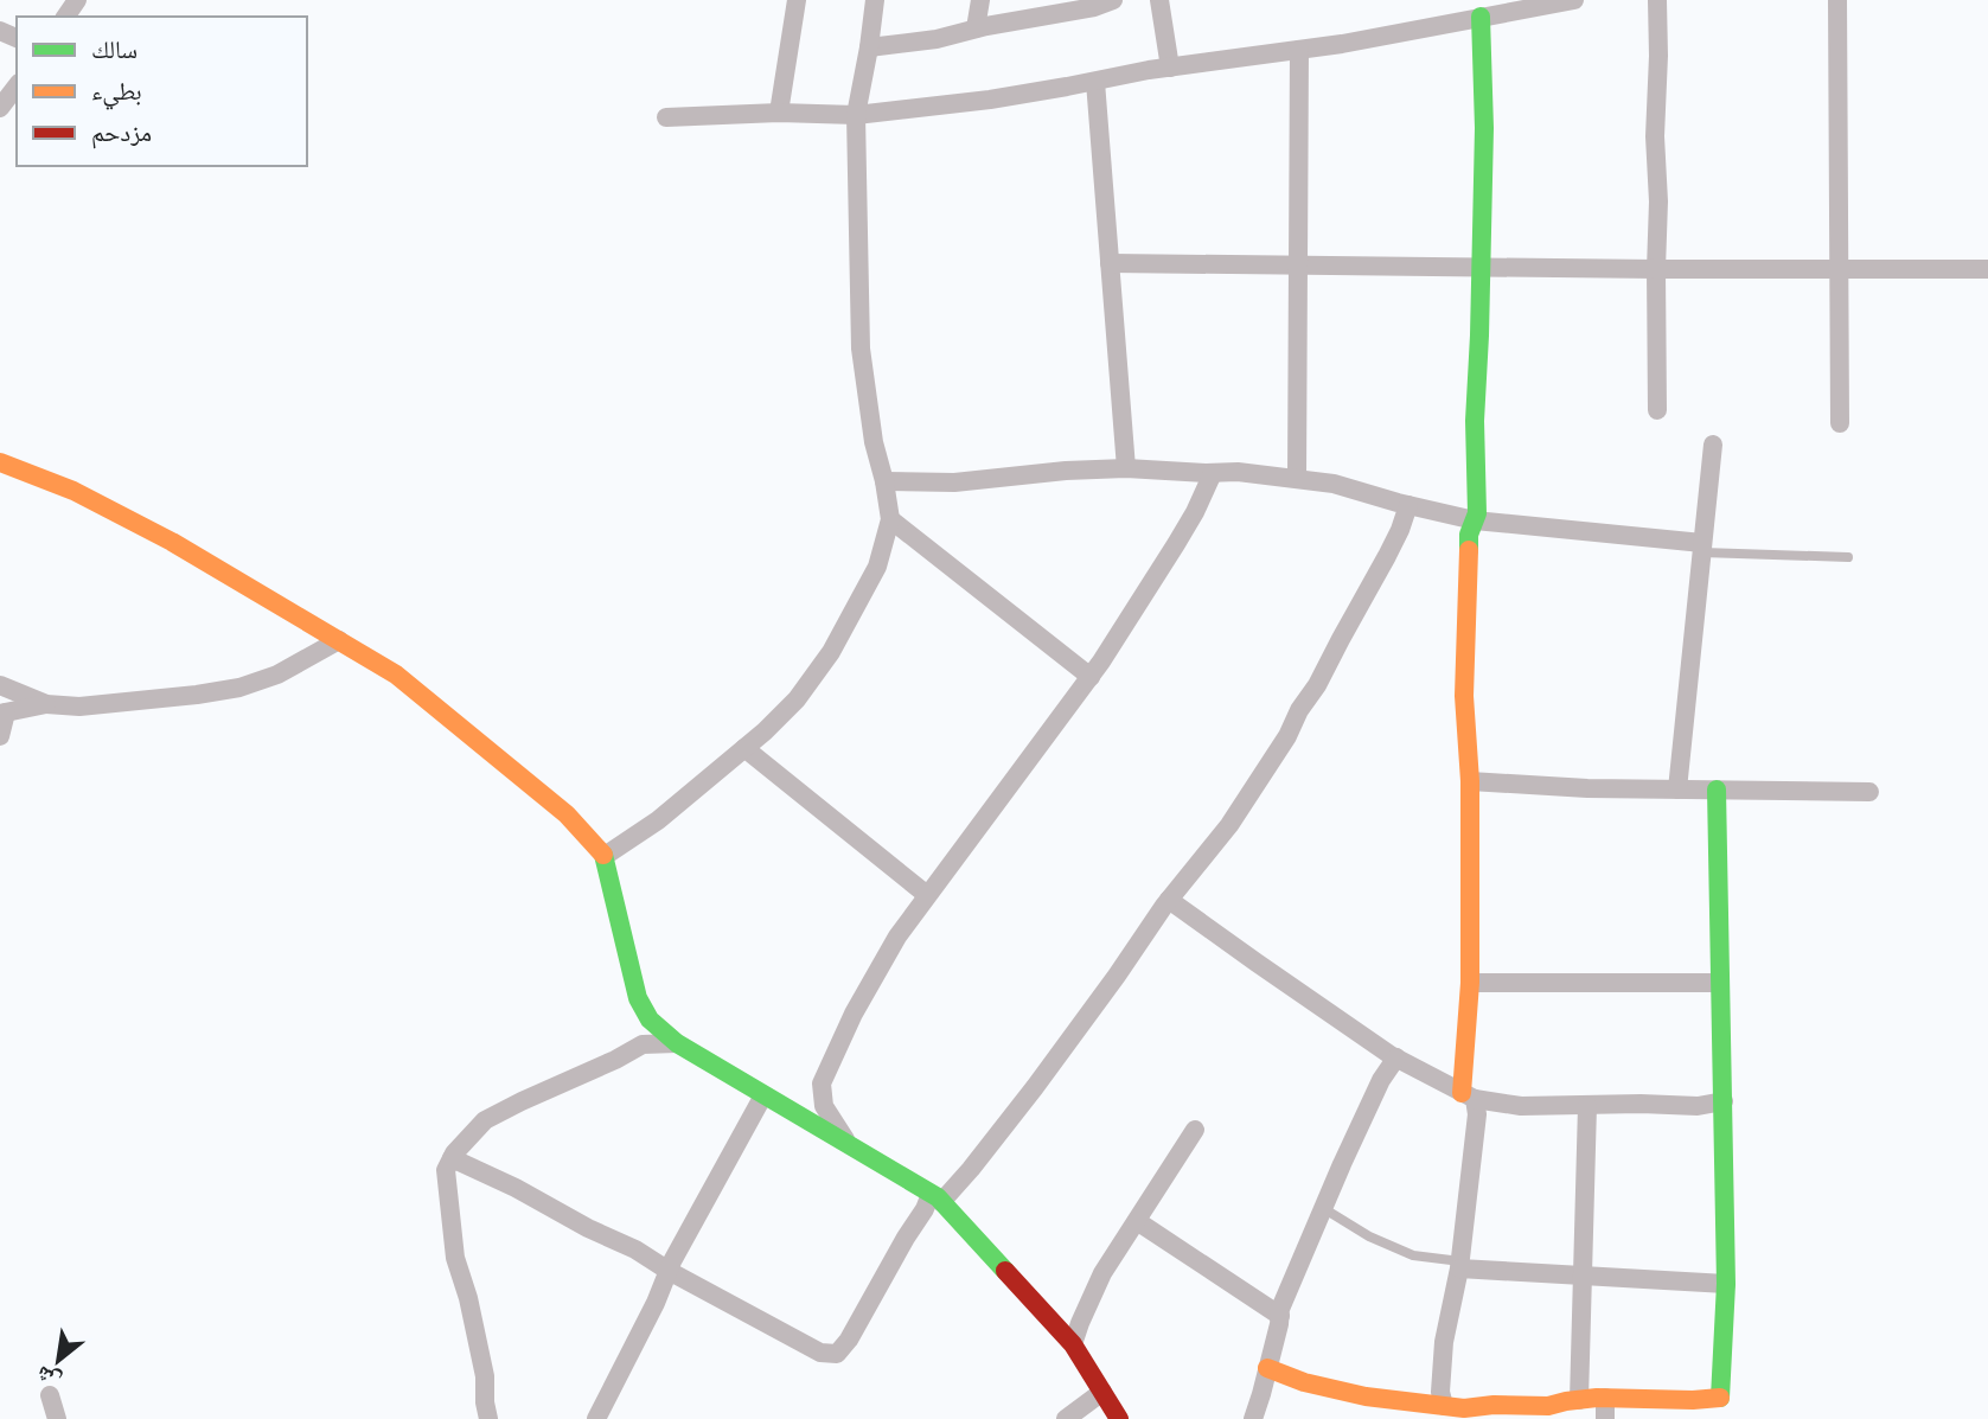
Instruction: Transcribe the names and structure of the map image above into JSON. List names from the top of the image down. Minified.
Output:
{"legend":["سالك","بطيء","مزدحم"],"north":"bottom left"}
